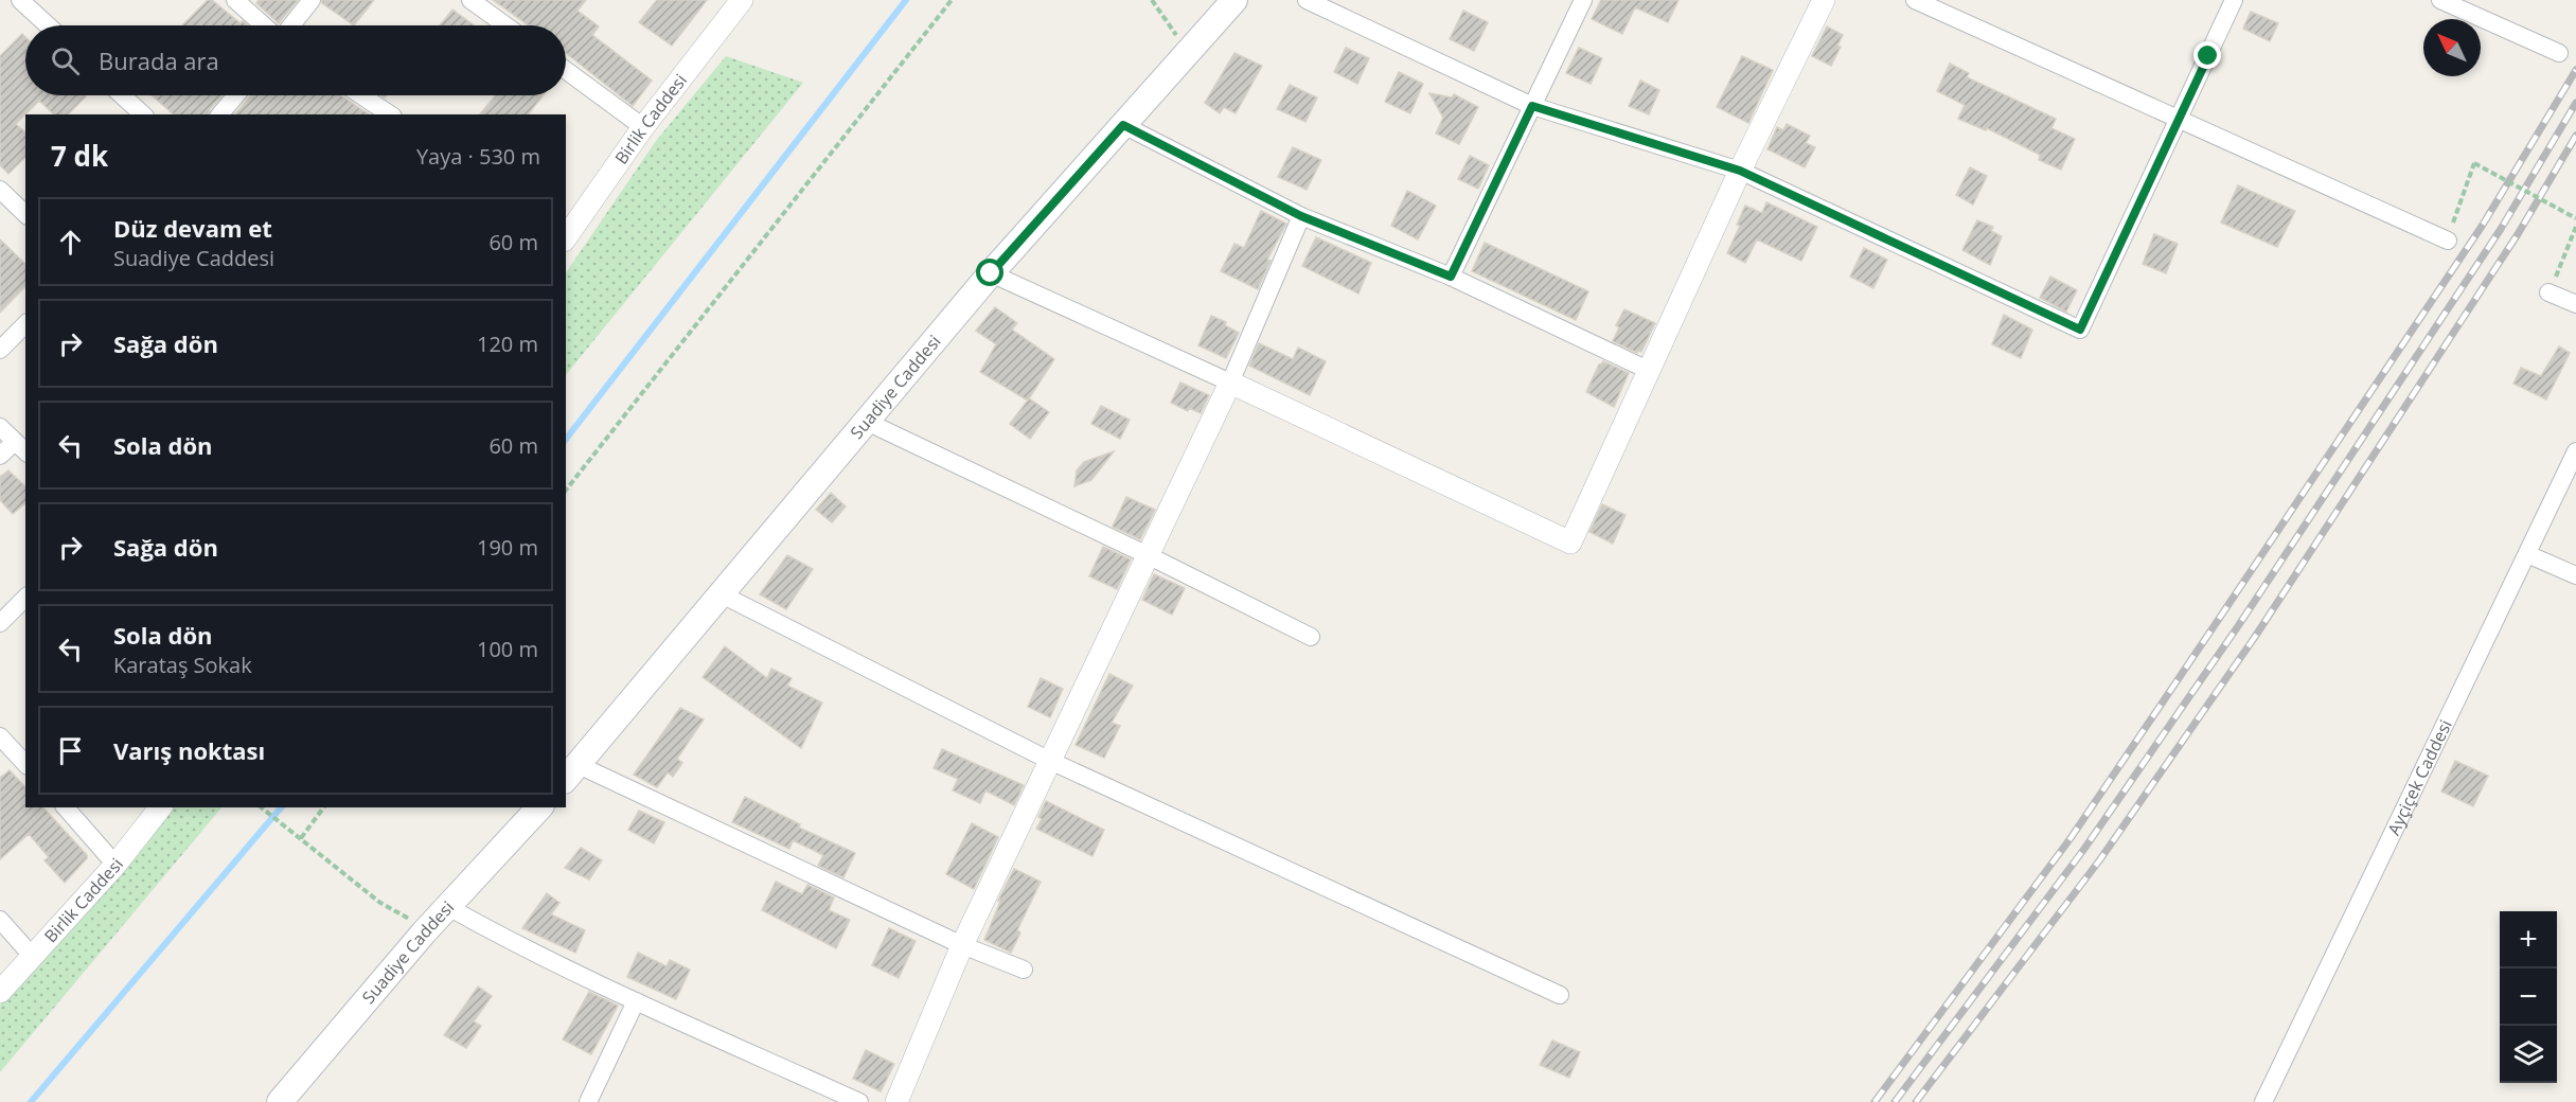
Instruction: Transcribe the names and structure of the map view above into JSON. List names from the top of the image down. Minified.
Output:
{"streets":{"main road":["Suadiye Caddesi"],"street":["Birlik Caddesi","Ayçiçek Caddesi"]},"north":"top left","page":{"search":"Burada ara","heading":["7 dk","Yaya · 530 m"],"list":[["Düz devam et","Suadiye Caddesi","60 m"],["Sağa dön","120 m"],["Sola dön","60 m"],["Sağa dön","190 m"],["Sola dön","Karataş Sokak","100 m"],"Varış noktası"],"map_buttons":["+","−"]}}
